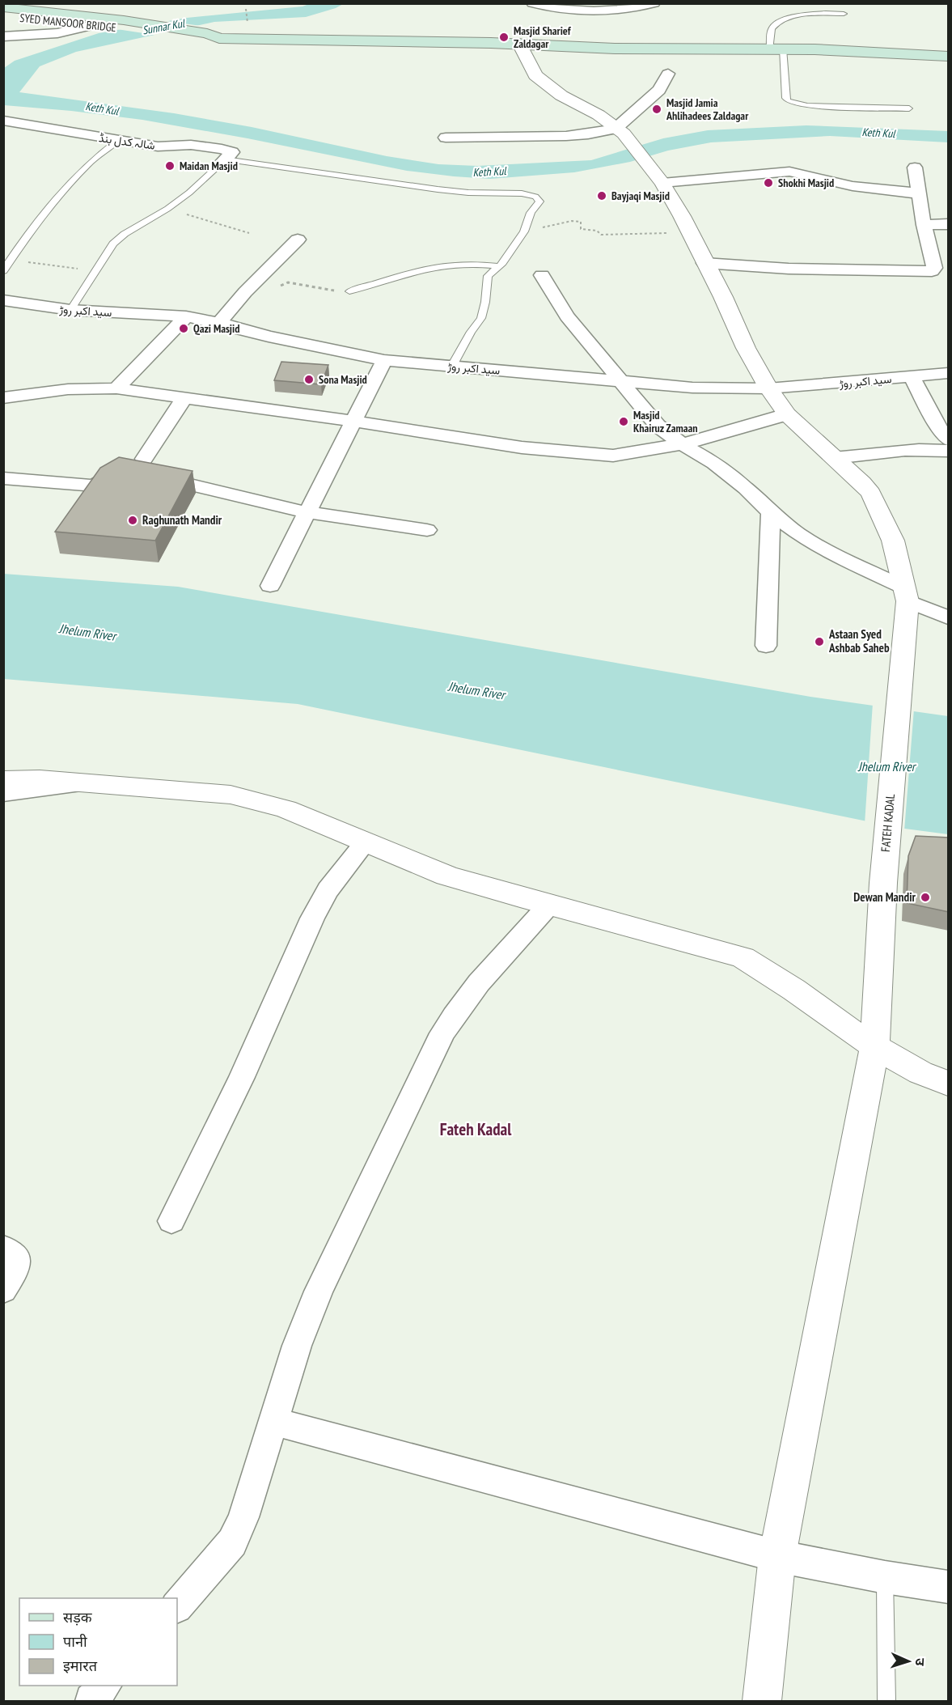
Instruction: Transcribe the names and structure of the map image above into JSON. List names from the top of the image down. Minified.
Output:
{"streets":{"main road":["SYED MANSOOR BRIDGE"],"street":["شالہ کدل بنڈ","سید اکبر روڑ","FATEH KADAL"]},"crossings":[["SYED MANSOOR BRIDGE","FATEH KADAL"],["سید اکبر روڑ","FATEH KADAL"]],"districts":["Fateh Kadal"],"water":["Sunnar Kul","Keth Kul","Jhelum River"],"places":["Masjid Sharief Zaldagar","Masjid Jamia Ahlihadees Zaldagar","Maidan Masjid","Shokhi Masjid","Bayjaqi Masjid","Qazi Masjid","Sona Masjid","Masjid Khairuz Zamaan","Raghunath Mandir","Astaan Syed Ashbab Saheb","Dewan Mandir"],"legend":["सड़क","पानी","इमारत"],"north":"right"}
